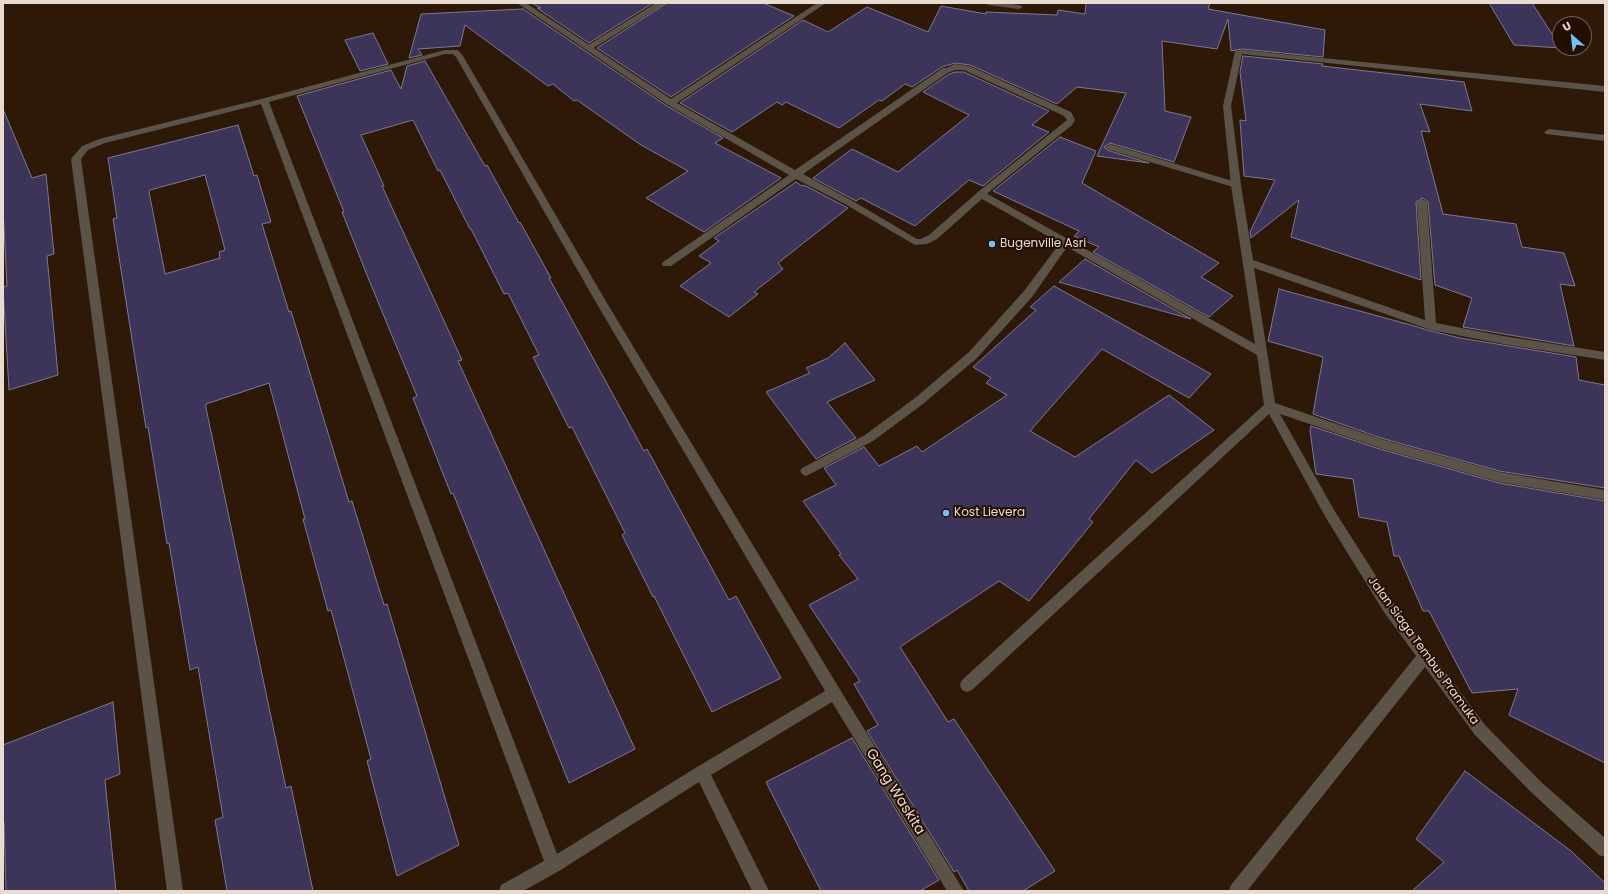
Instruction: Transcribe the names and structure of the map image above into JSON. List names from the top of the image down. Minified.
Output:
{"streets":{"street":["Jalan Siaga Tembus Pramuka","Gang Waskita"]},"places":["Bugenville Asri","Kost Lievera"],"north":"top left"}
